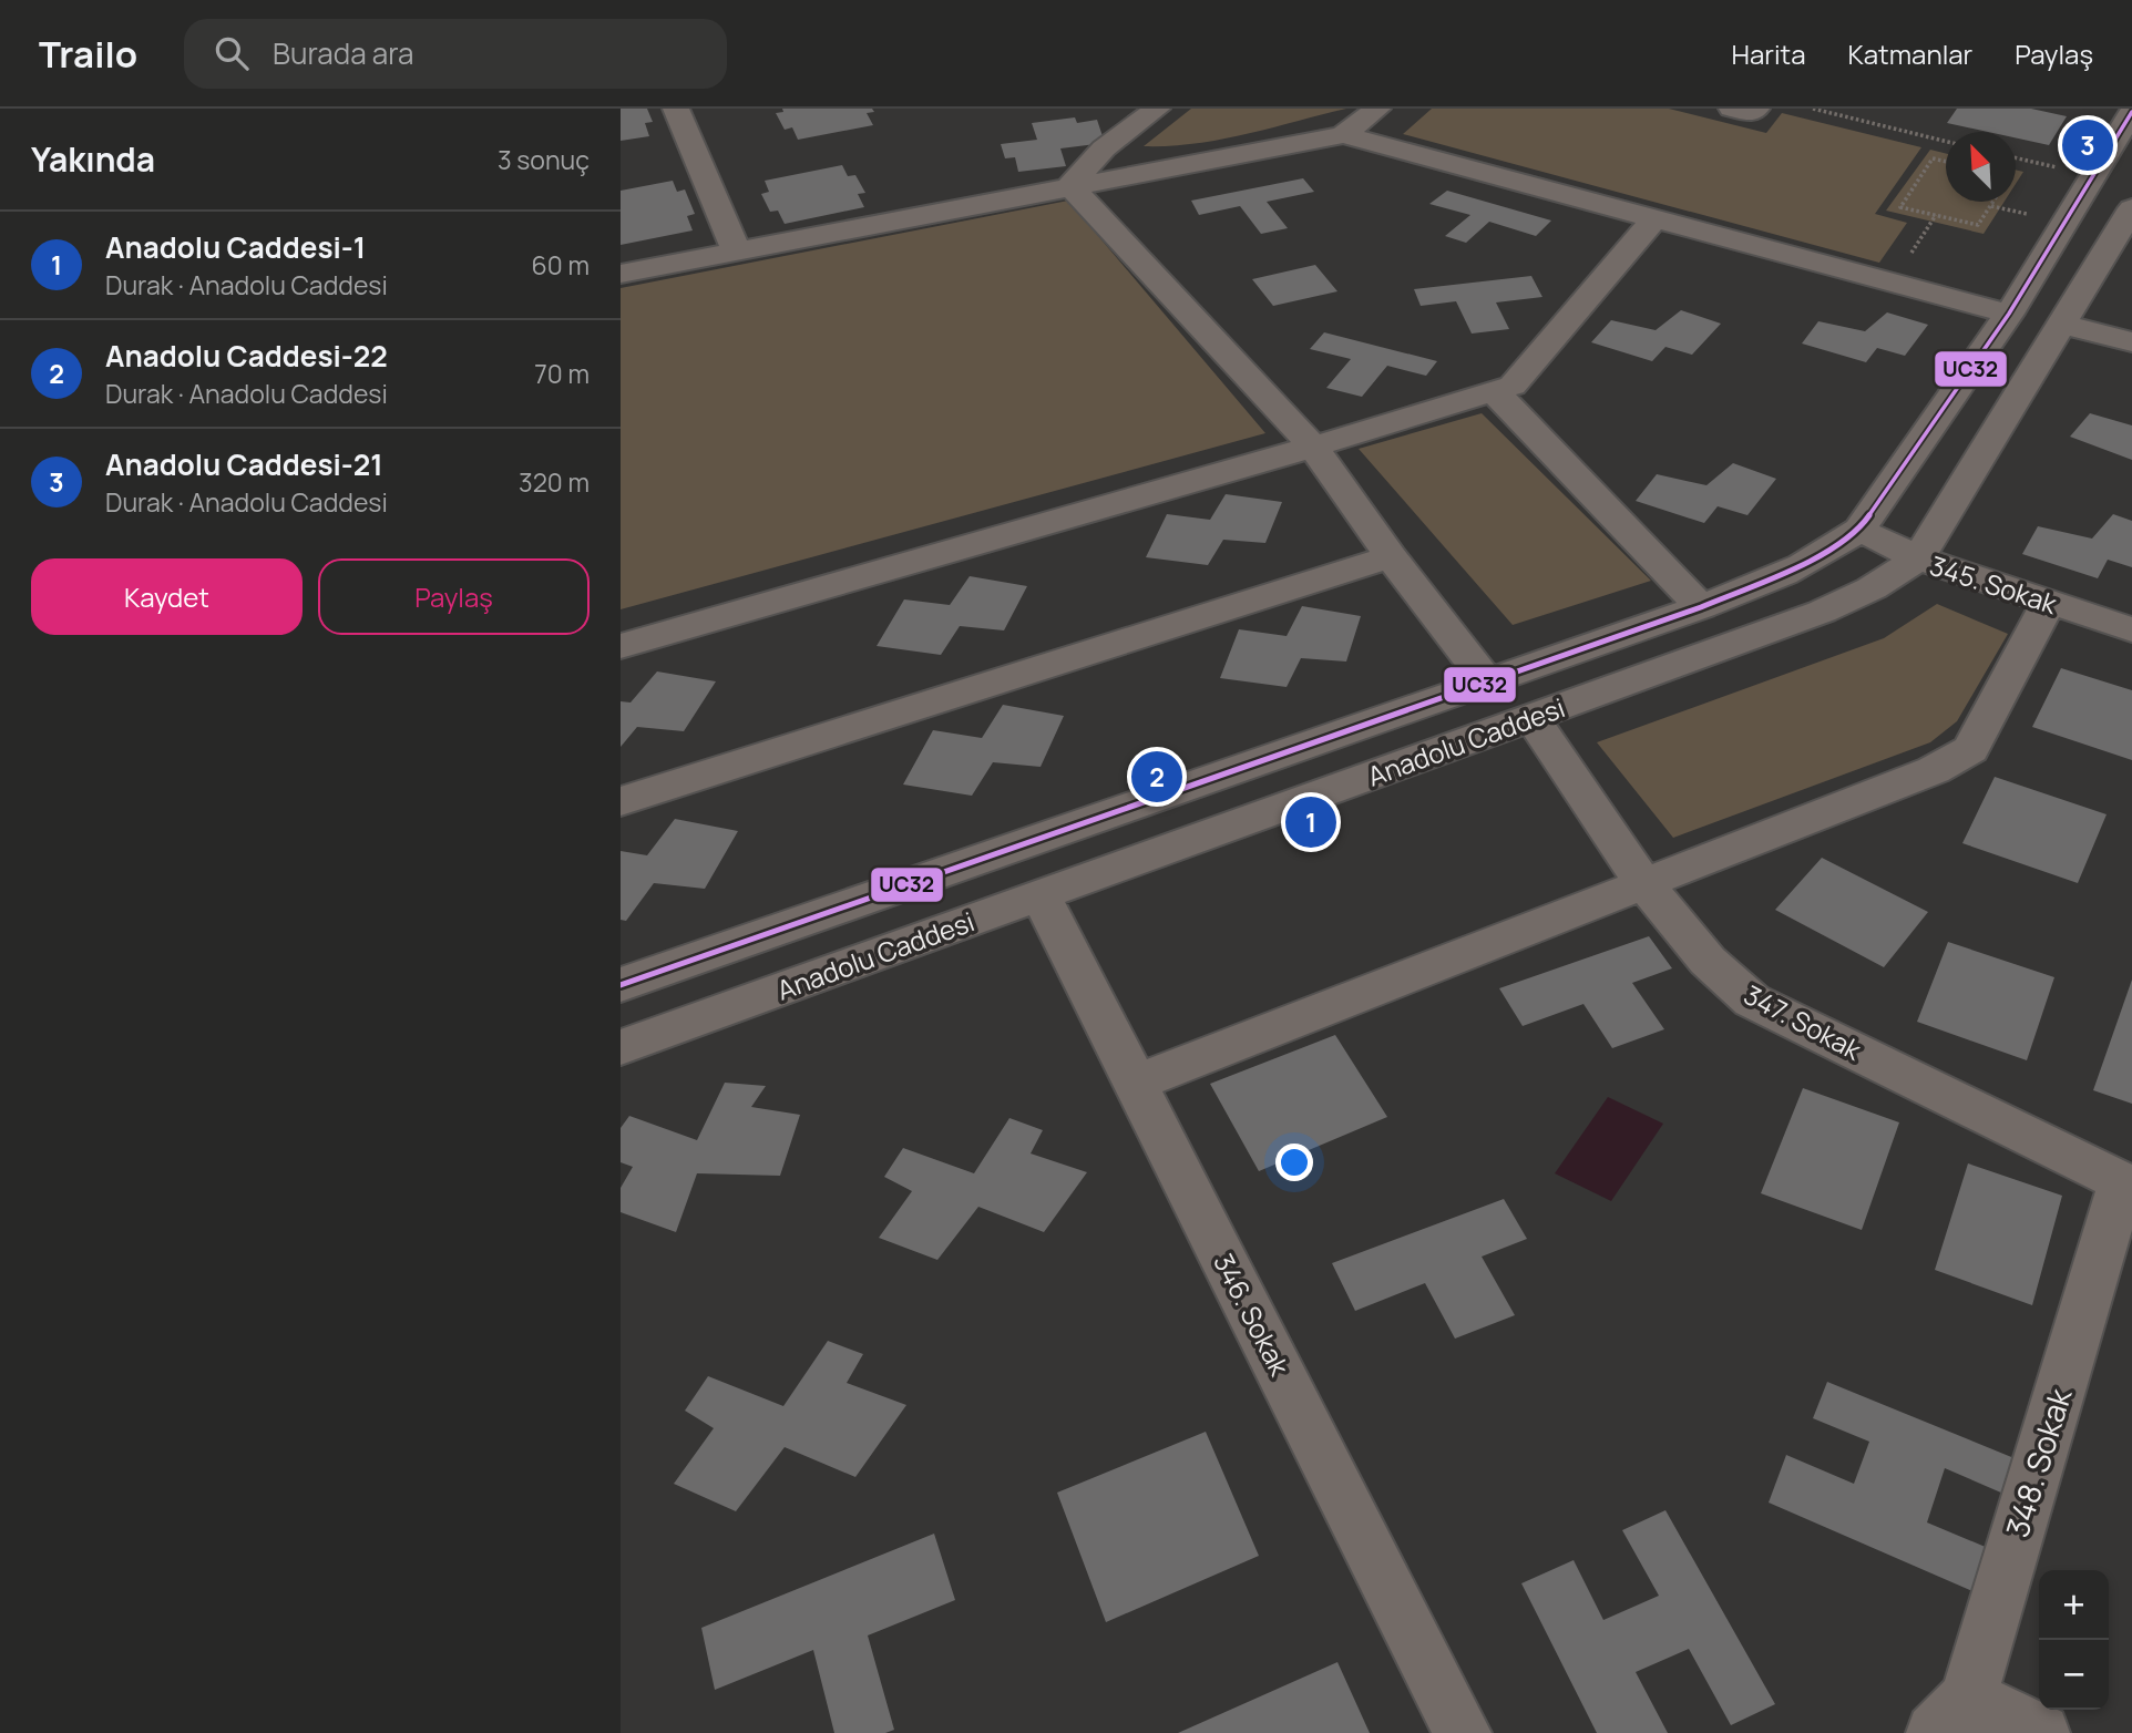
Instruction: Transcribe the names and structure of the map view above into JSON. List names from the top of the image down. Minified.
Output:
{"streets":{"street":["345. Sokak","Anadolu Caddesi","347. Sokak","346. Sokak","348. Sokak"]},"crossings":[["345. Sokak","Anadolu Caddesi"],["Anadolu Caddesi","347. Sokak"],["Anadolu Caddesi","346. Sokak"],["347. Sokak","348. Sokak"]],"lines":["transit line UC32"],"north":"top left","page":{"header":"Trailo","search":"Burada ara","nav":["Harita","Katmanlar","Paylaş"],"heading":["Yakında","3 sonuç"],"pins":["3","2","1"],"list":[{"mark":"1","name":"Anadolu Caddesi-1","note":"Durak · Anadolu Caddesi","value":"60 m"},{"mark":"2","name":"Anadolu Caddesi-22","note":"Durak · Anadolu Caddesi","value":"70 m"},{"mark":"3","name":"Anadolu Caddesi-21","note":"Durak · Anadolu Caddesi","value":"320 m"}],"buttons":["Kaydet","Paylaş"],"map_buttons":["+","−"]}}
